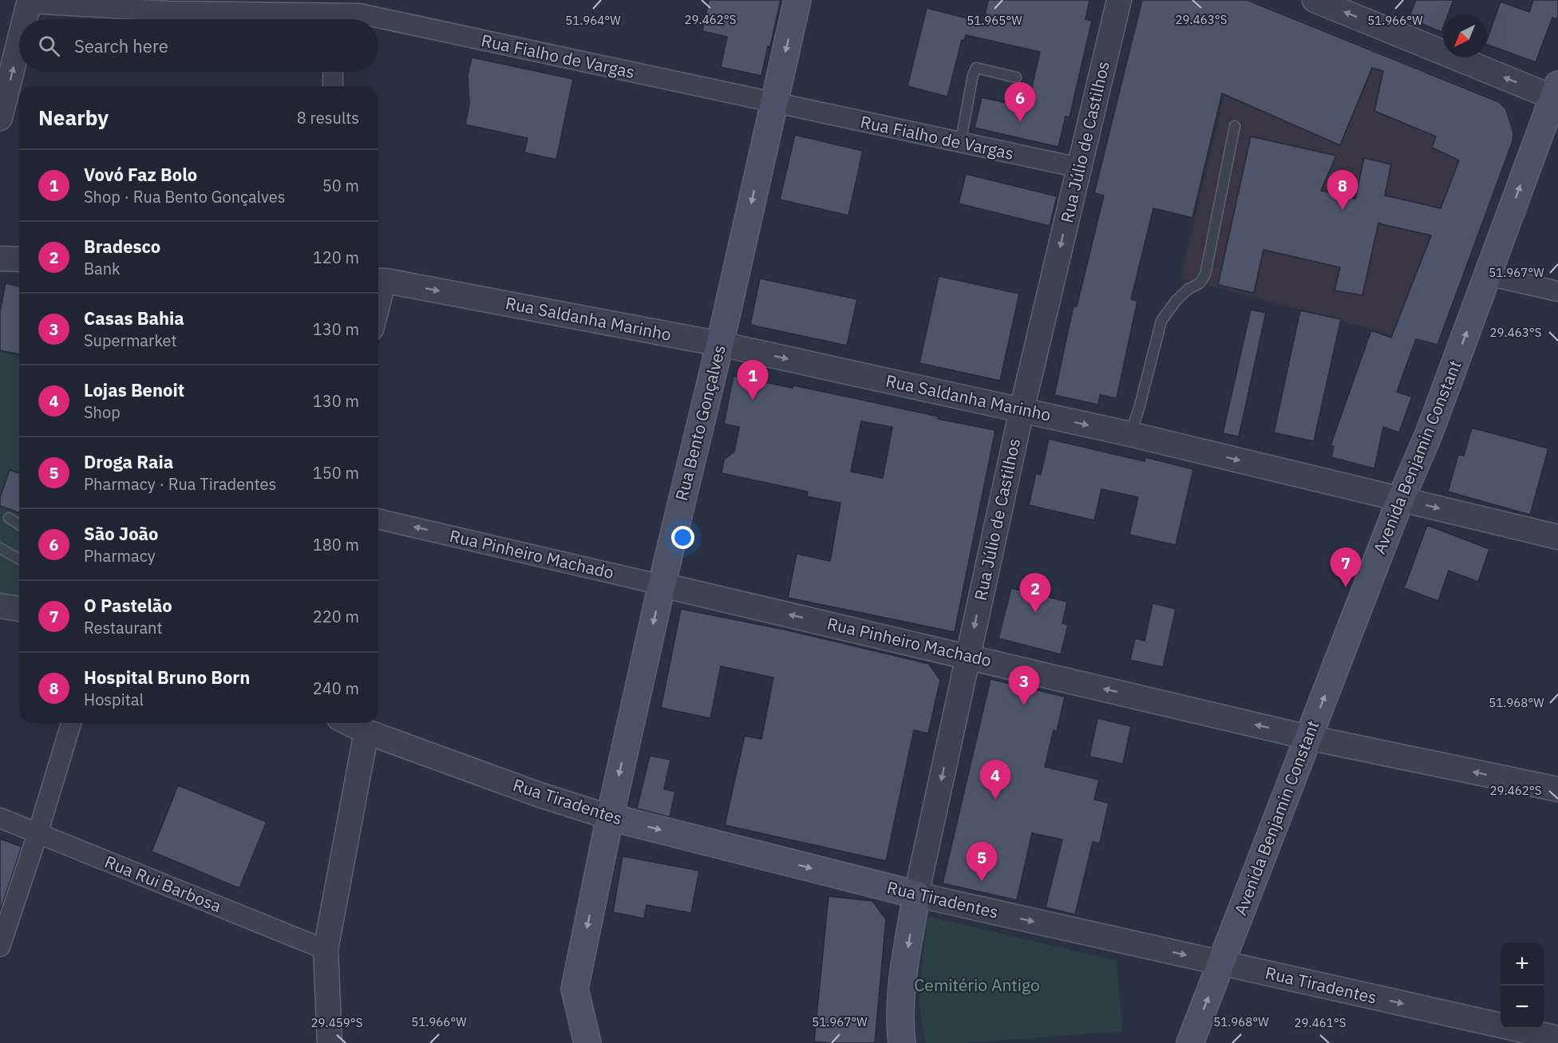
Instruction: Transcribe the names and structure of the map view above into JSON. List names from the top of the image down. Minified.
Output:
{"streets":{"main road":["Rua Júlio de Castilhos","Rua Bento Gonçalves","Avenida Benjamin Constant","Rua Tiradentes"],"street":["Rua Fialho de Vargas","Rua Saldanha Marinho","Rua Pinheiro Machado","Rua Rui Barbosa"]},"crossings":[["Rua Fialho de Vargas","Rua Júlio de Castilhos"],["Rua Fialho de Vargas","Rua Bento Gonçalves"],["Rua Júlio de Castilhos","Rua Saldanha Marinho"],["Rua Júlio de Castilhos","Rua Pinheiro Machado"],["Rua Júlio de Castilhos","Rua Tiradentes"],["Rua Saldanha Marinho","Rua Bento Gonçalves"],["Rua Saldanha Marinho","Avenida Benjamin Constant"],["Rua Bento Gonçalves","Rua Pinheiro Machado"],["Rua Bento Gonçalves","Rua Tiradentes"],["Avenida Benjamin Constant","Rua Pinheiro Machado"],["Avenida Benjamin Constant","Rua Tiradentes"]],"one_way":["Rua Júlio de Castilhos","Rua Saldanha Marinho","Rua Bento Gonçalves","Avenida Benjamin Constant","Rua Pinheiro Machado","Rua Tiradentes"],"parks":["Cemitério Antigo"],"north":"bottom left","page":{"search":"Search here","pins":["6","8","1","7","2","3","4","5"],"heading":["Nearby","8 results"],"list":[{"mark":"1","name":"Vovó Faz Bolo","note":"Shop · Rua Bento Gonçalves","value":"50 m"},{"mark":"2","name":"Bradesco","note":"Bank","value":"120 m"},{"mark":"3","name":"Casas Bahia","note":"Supermarket","value":"130 m"},{"mark":"4","name":"Lojas Benoit","note":"Shop","value":"130 m"},{"mark":"5","name":"Droga Raia","note":"Pharmacy · Rua Tiradentes","value":"150 m"},{"mark":"6","name":"São João","note":"Pharmacy","value":"180 m"},{"mark":"7","name":"O Pastelão","note":"Restaurant","value":"220 m"},{"mark":"8","name":"Hospital Bruno Born","note":"Hospital","value":"240 m"}],"map_buttons":["+","−"]},"coordinates":["29.462°S","29.463°S","51.964°W","51.965°W","51.966°W","51.967°W","51.968°W","29.459°S","29.461°S"]}
